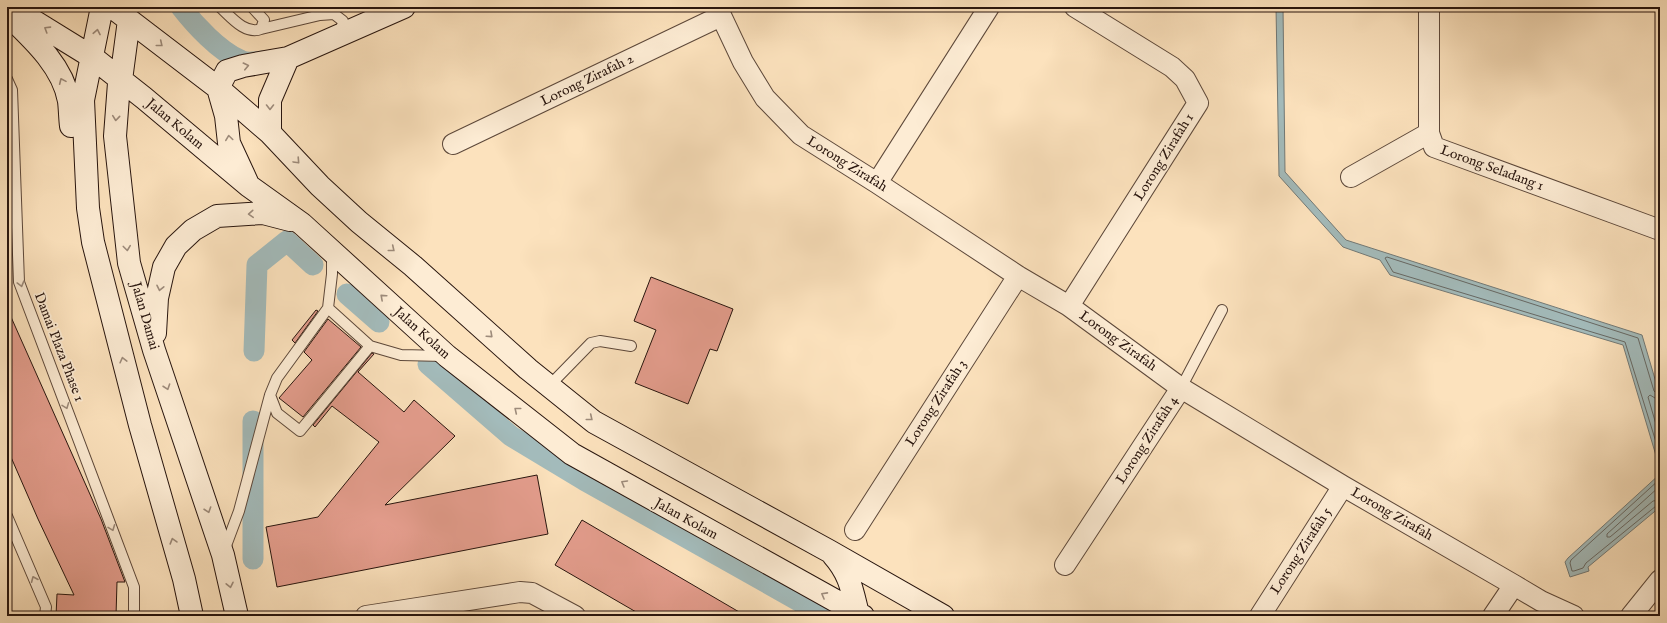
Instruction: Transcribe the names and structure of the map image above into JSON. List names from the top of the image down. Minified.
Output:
{"streets":{"main road":["Jalan Kolam","Jalan Damai"],"street":["Lorong Zirafah 2","Lorong Zirafah 1","Lorong Zirafah","Lorong Seladang 1","Lorong Zirafah 3","Lorong Zirafah 4","Lorong Zirafah 5"],"lane":["Damai Plaza Phase 1"]},"crossings":[["Lorong Zirafah 2","Lorong Zirafah"],["Jalan Kolam","Jalan Damai"],["Lorong Zirafah 1","Lorong Zirafah"],["Lorong Zirafah","Lorong Zirafah 3"],["Lorong Zirafah","Lorong Zirafah 4"],["Lorong Zirafah","Lorong Zirafah 5"]],"one_way":["Damai Plaza Phase 1"]}
